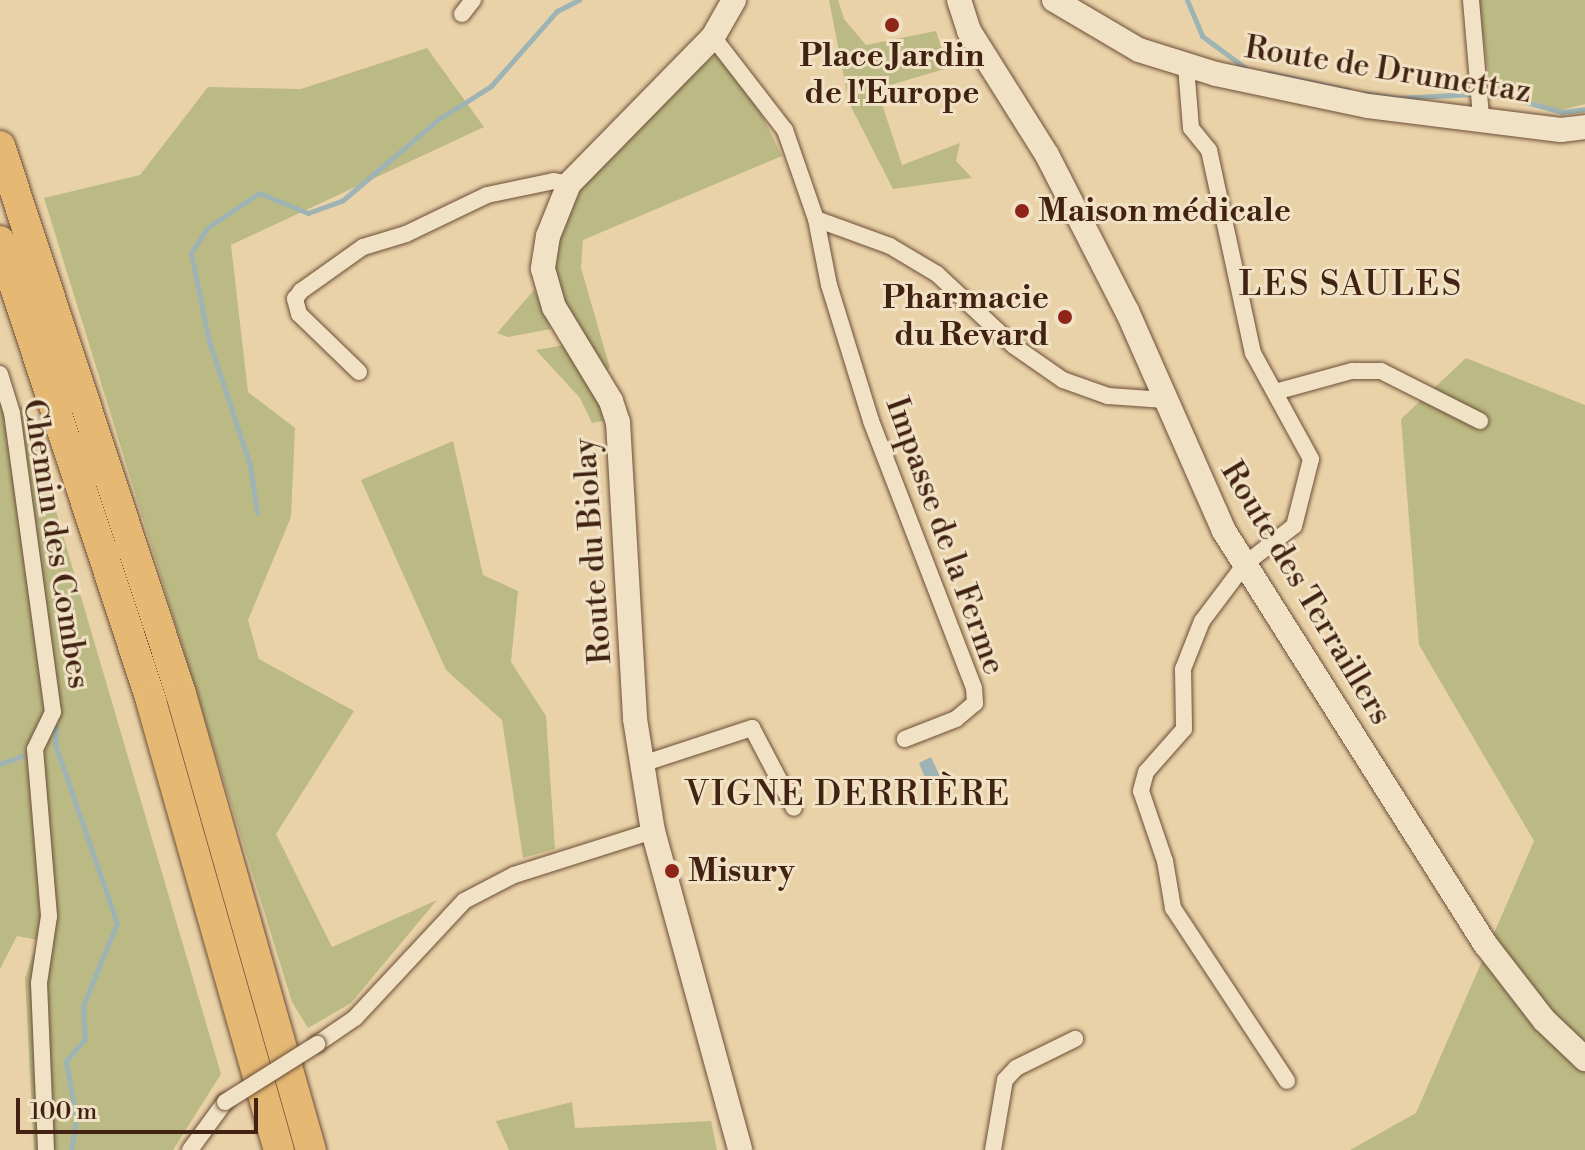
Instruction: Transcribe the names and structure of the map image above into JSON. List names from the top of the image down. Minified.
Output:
{"streets":{"street":["Route de Drumettaz","Impasse de la Ferme","Chemin des Combes","Route du Biolay","Route des Terraillers"]},"districts":["LES SAULES","VIGNE DERRIÈRE"],"places":["Place Jardin de l'Europe","Maison médicale","Pharmacie du Revard","Misury"],"scale_bar":"100 m"}
